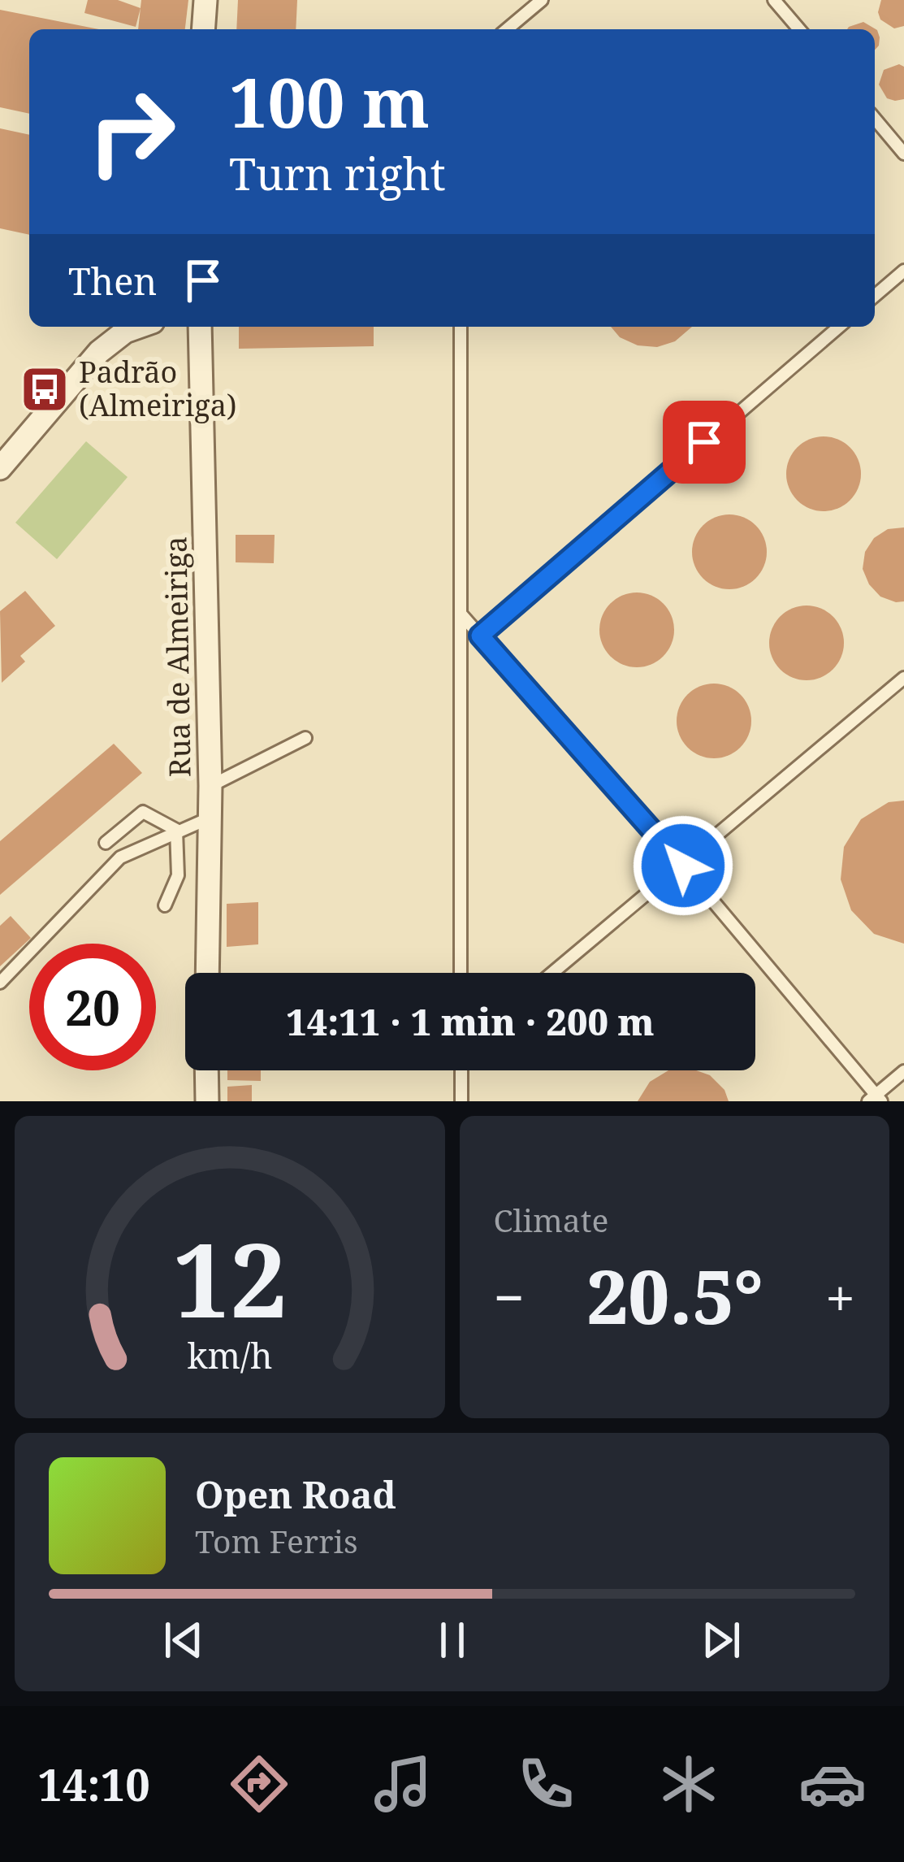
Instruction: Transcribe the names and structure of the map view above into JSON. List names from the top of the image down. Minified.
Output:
{"streets":{"street":["Rua de Almeiriga"]},"places":{"bus stop":["Padrão (Almeiriga)"]},"page":{"turn":["100 m","Turn right"],"then":"Then","limit":"20","trip":"14:11 · 1 min · 200 m","tile":"Climate","heat":["−","20.5°","+"],"song":["Open Road","Tom Ferris"],"tabs":"14:10","gauge":["12","km/h"]}}
